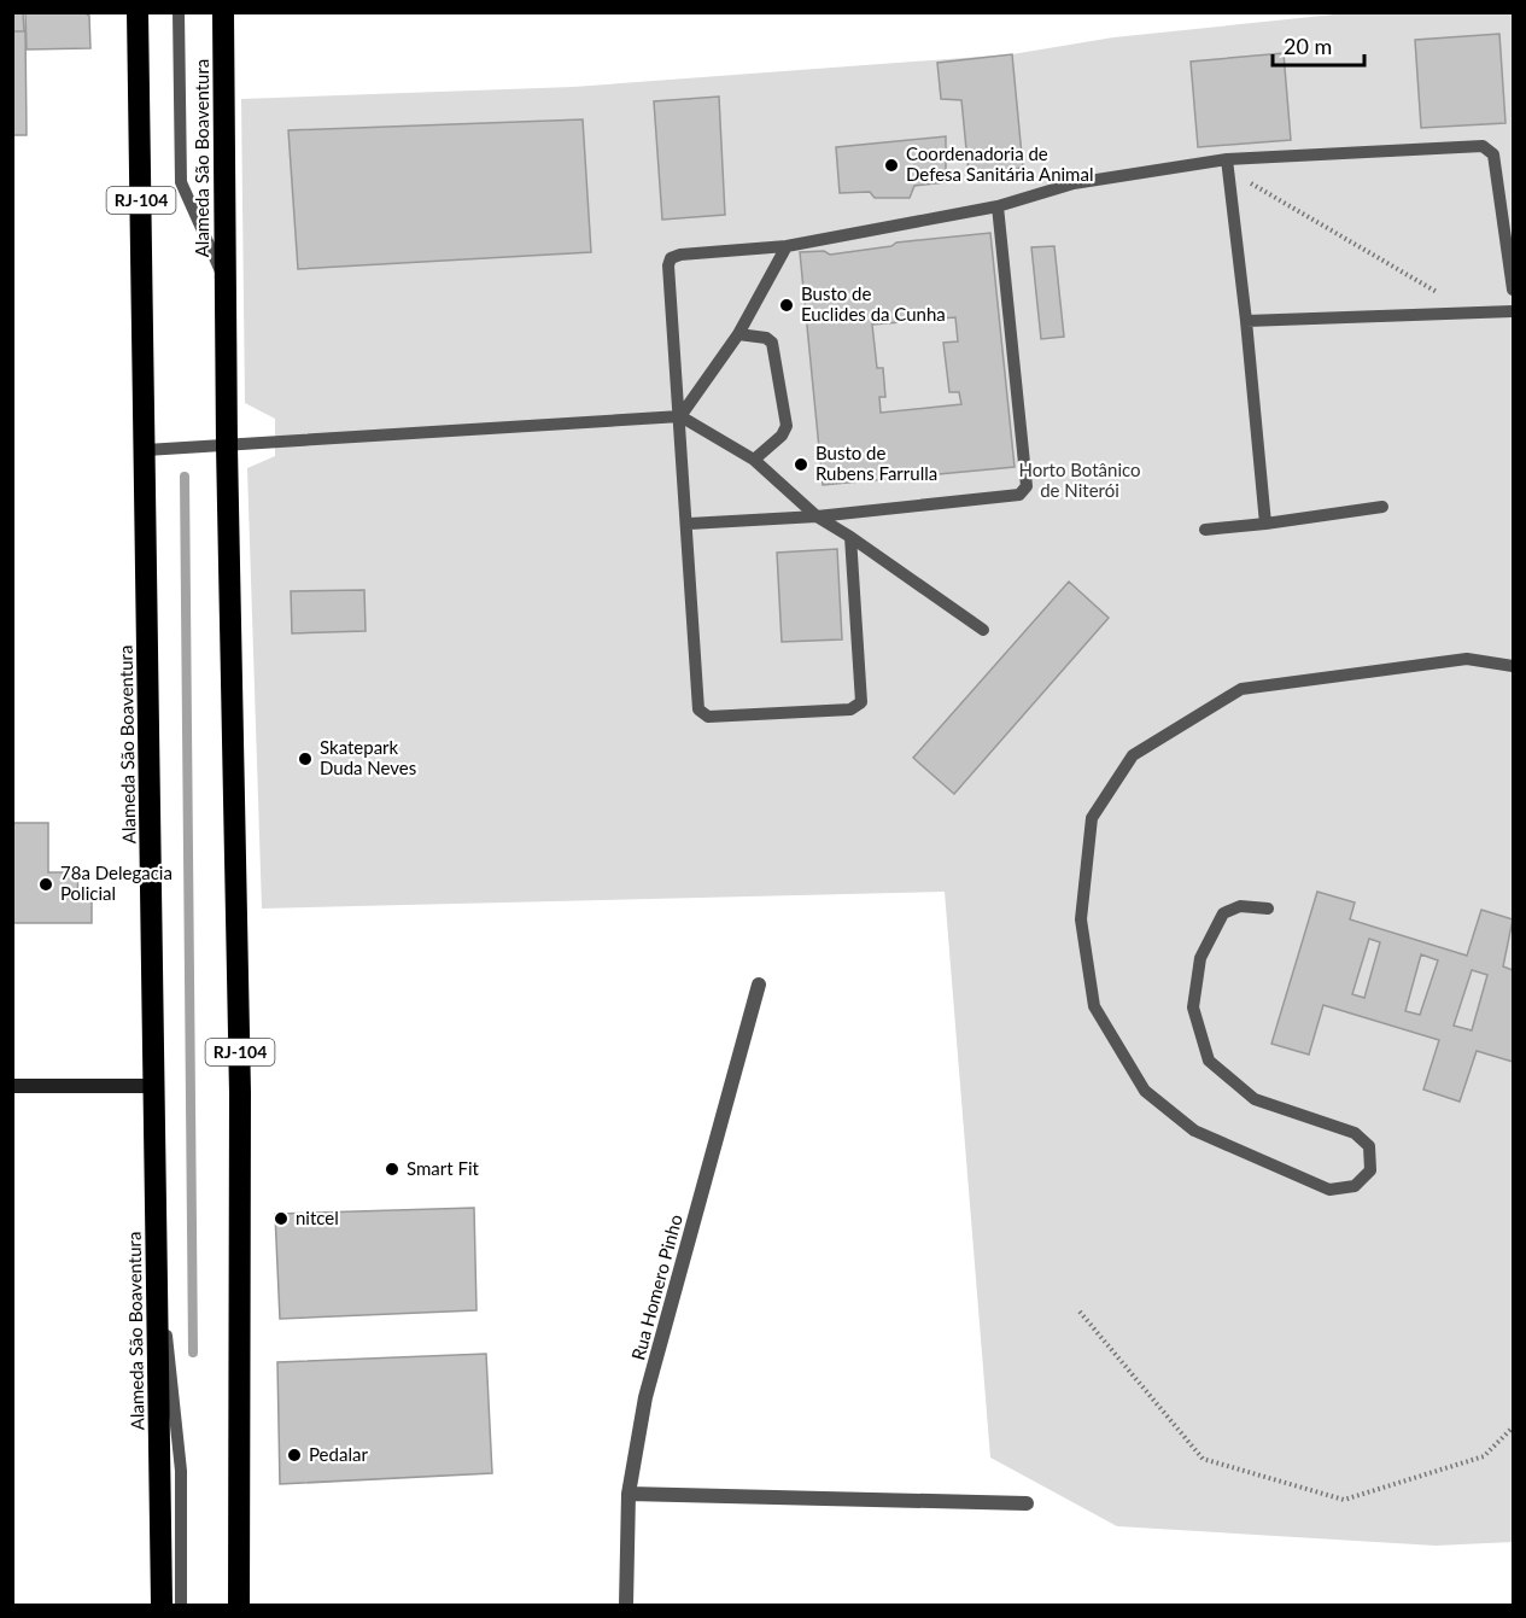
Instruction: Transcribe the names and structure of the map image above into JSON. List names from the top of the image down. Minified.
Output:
{"streets":{"highway":["Alameda São Boaventura","RJ-104"],"street":["Rua Homero Pinho"]},"parks":["Horto Botânico de Niterói"],"places":["Coordenadoria de Defesa Sanitária Animal","Busto de Euclides da Cunha","Busto de Rubens Farrulla","Skatepark Duda Neves","78a Delegacia Policial","Smart Fit","nitcel","Pedalar"],"scale_bar":"20 m"}
